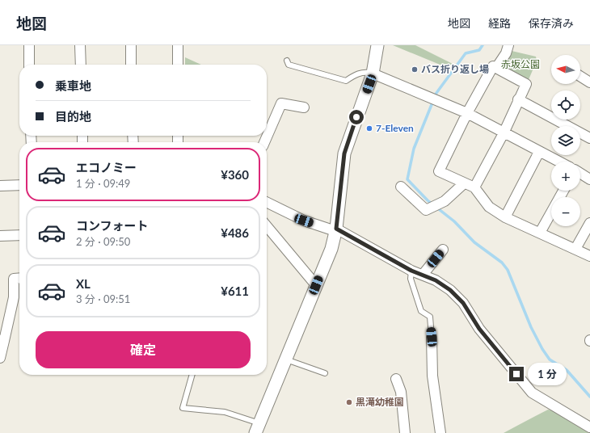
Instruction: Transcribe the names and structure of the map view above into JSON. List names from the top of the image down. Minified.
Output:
{"parks":["赤坂公園"],"places":["バス折り返し場","7-Eleven","黒滝幼稚園"],"north":"left","page":{"header":"地図","nav":["地図","経路","保存済み"],"map_buttons":["+","−"],"banner":["乗車地","目的地"],"list":[{"name":"エコノミー","note":"1 分 · 09:49","value":"¥360"},{"name":"コンフォート","note":"2 分 · 09:50","value":"¥486"},{"name":"XL","note":"3 分 · 09:51","value":"¥611"}],"buttons":"確定","bubble":"1 分"}}
